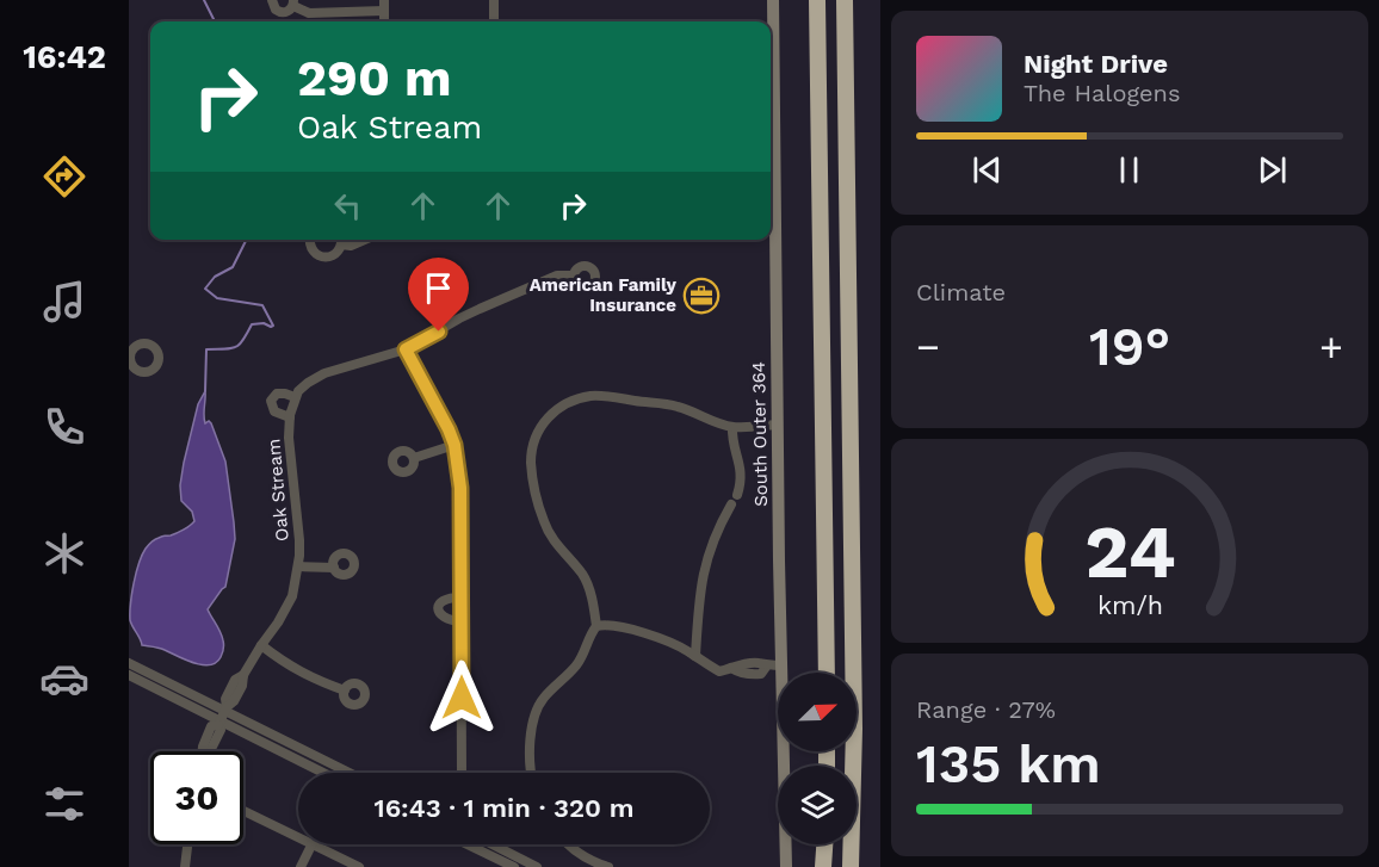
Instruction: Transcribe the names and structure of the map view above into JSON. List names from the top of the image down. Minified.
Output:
{"streets":{"street":["South Outer 364","Oak Stream"]},"places":{"office":["American Family Insurance"]},"north":"top right","page":{"tabs":"16:42","turn":["290 m","Oak Stream"],"song":["Night Drive","The Halogens"],"tile":["Climate",["Range · 27%","135 km"]],"heat":["−","19°","+"],"limit":"30","trip":"16:43 · 1 min · 320 m","gauge":["24","km/h"]}}
